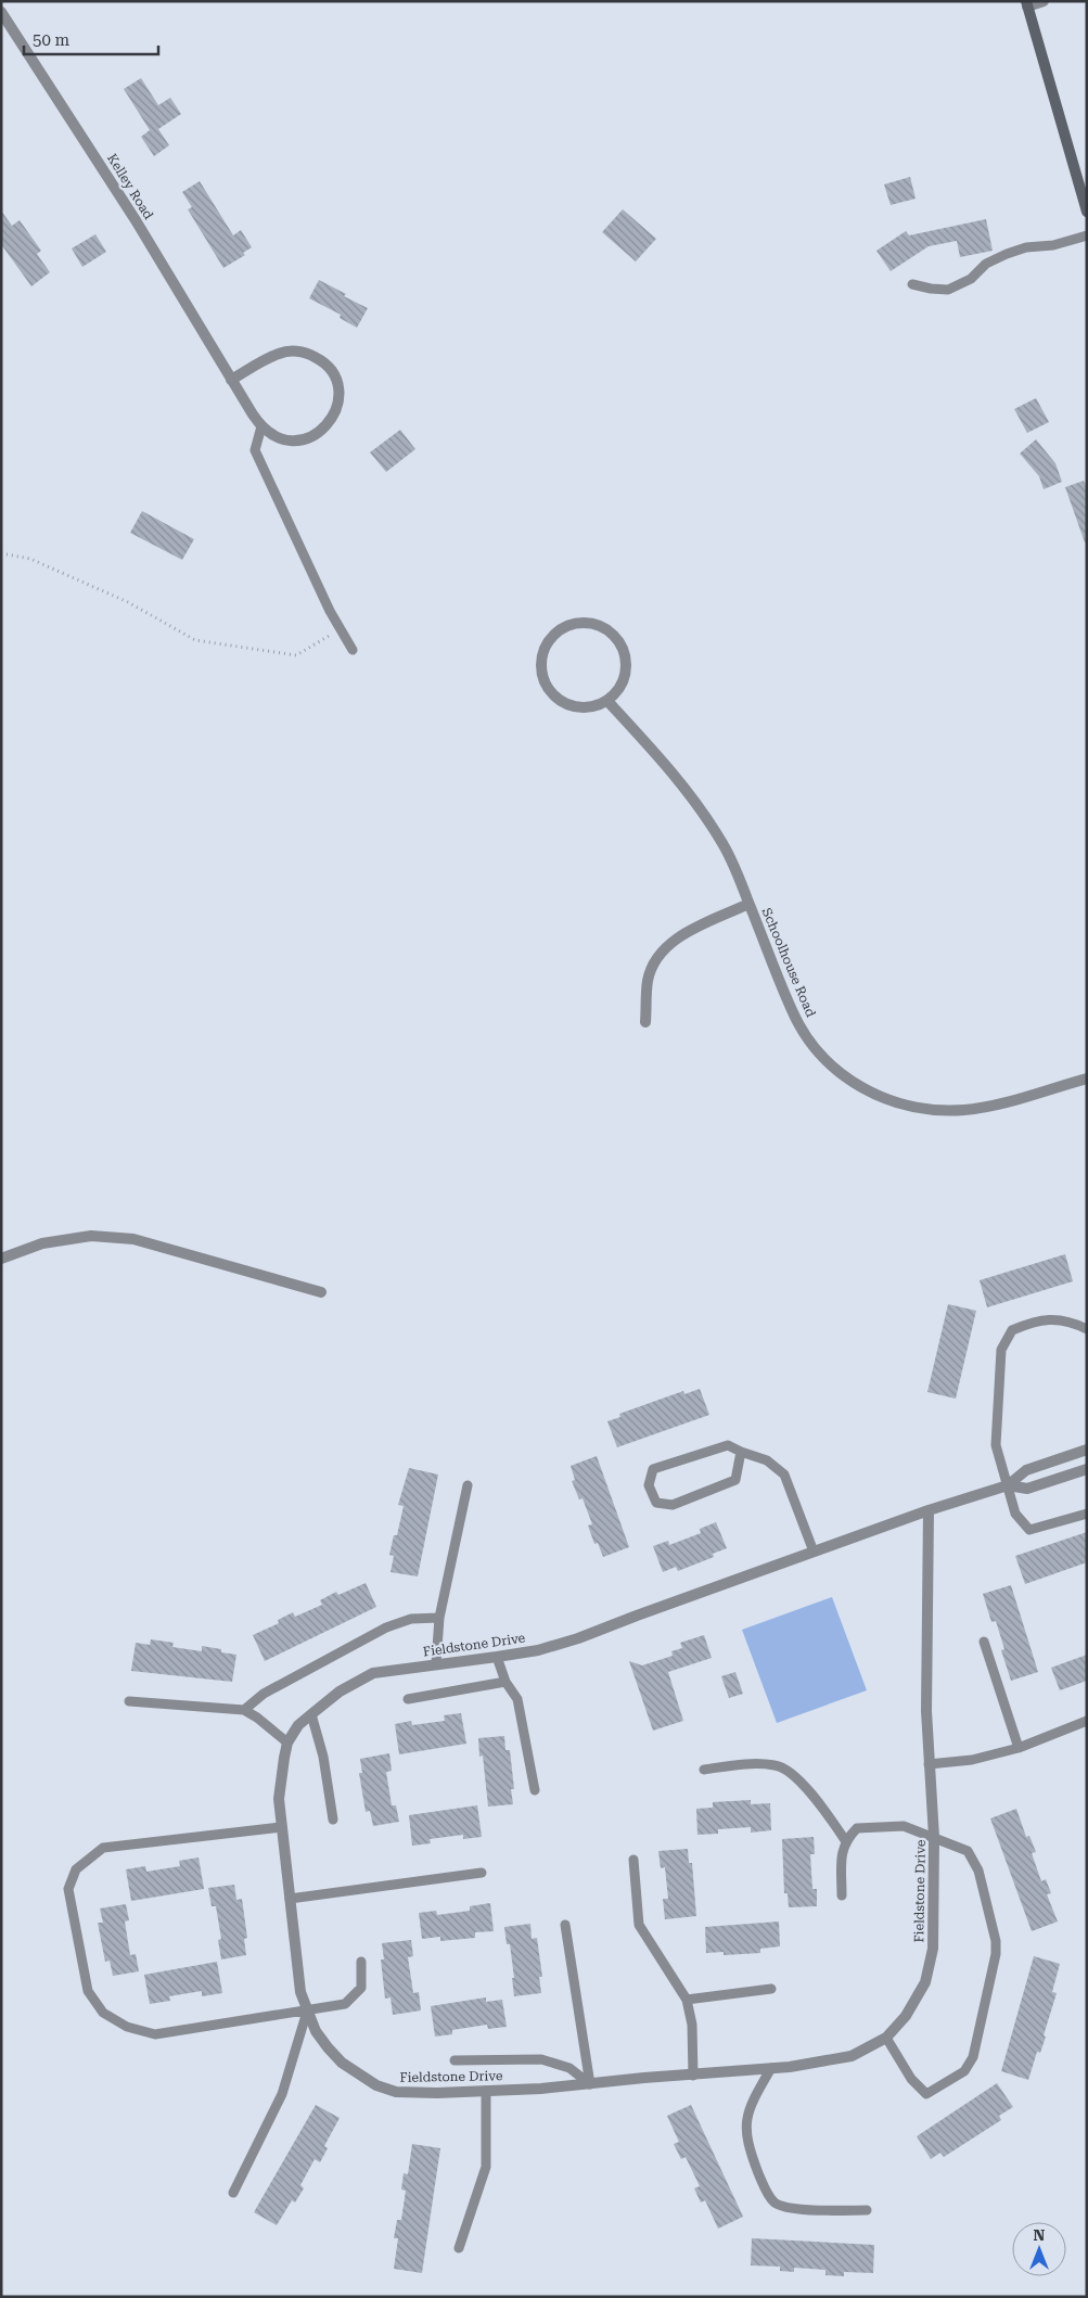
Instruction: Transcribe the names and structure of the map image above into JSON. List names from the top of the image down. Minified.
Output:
{"streets":{"street":["Kelley Road","Schoolhouse Road","Fieldstone Drive"]},"scale_bar":"50 m","north":"top"}
